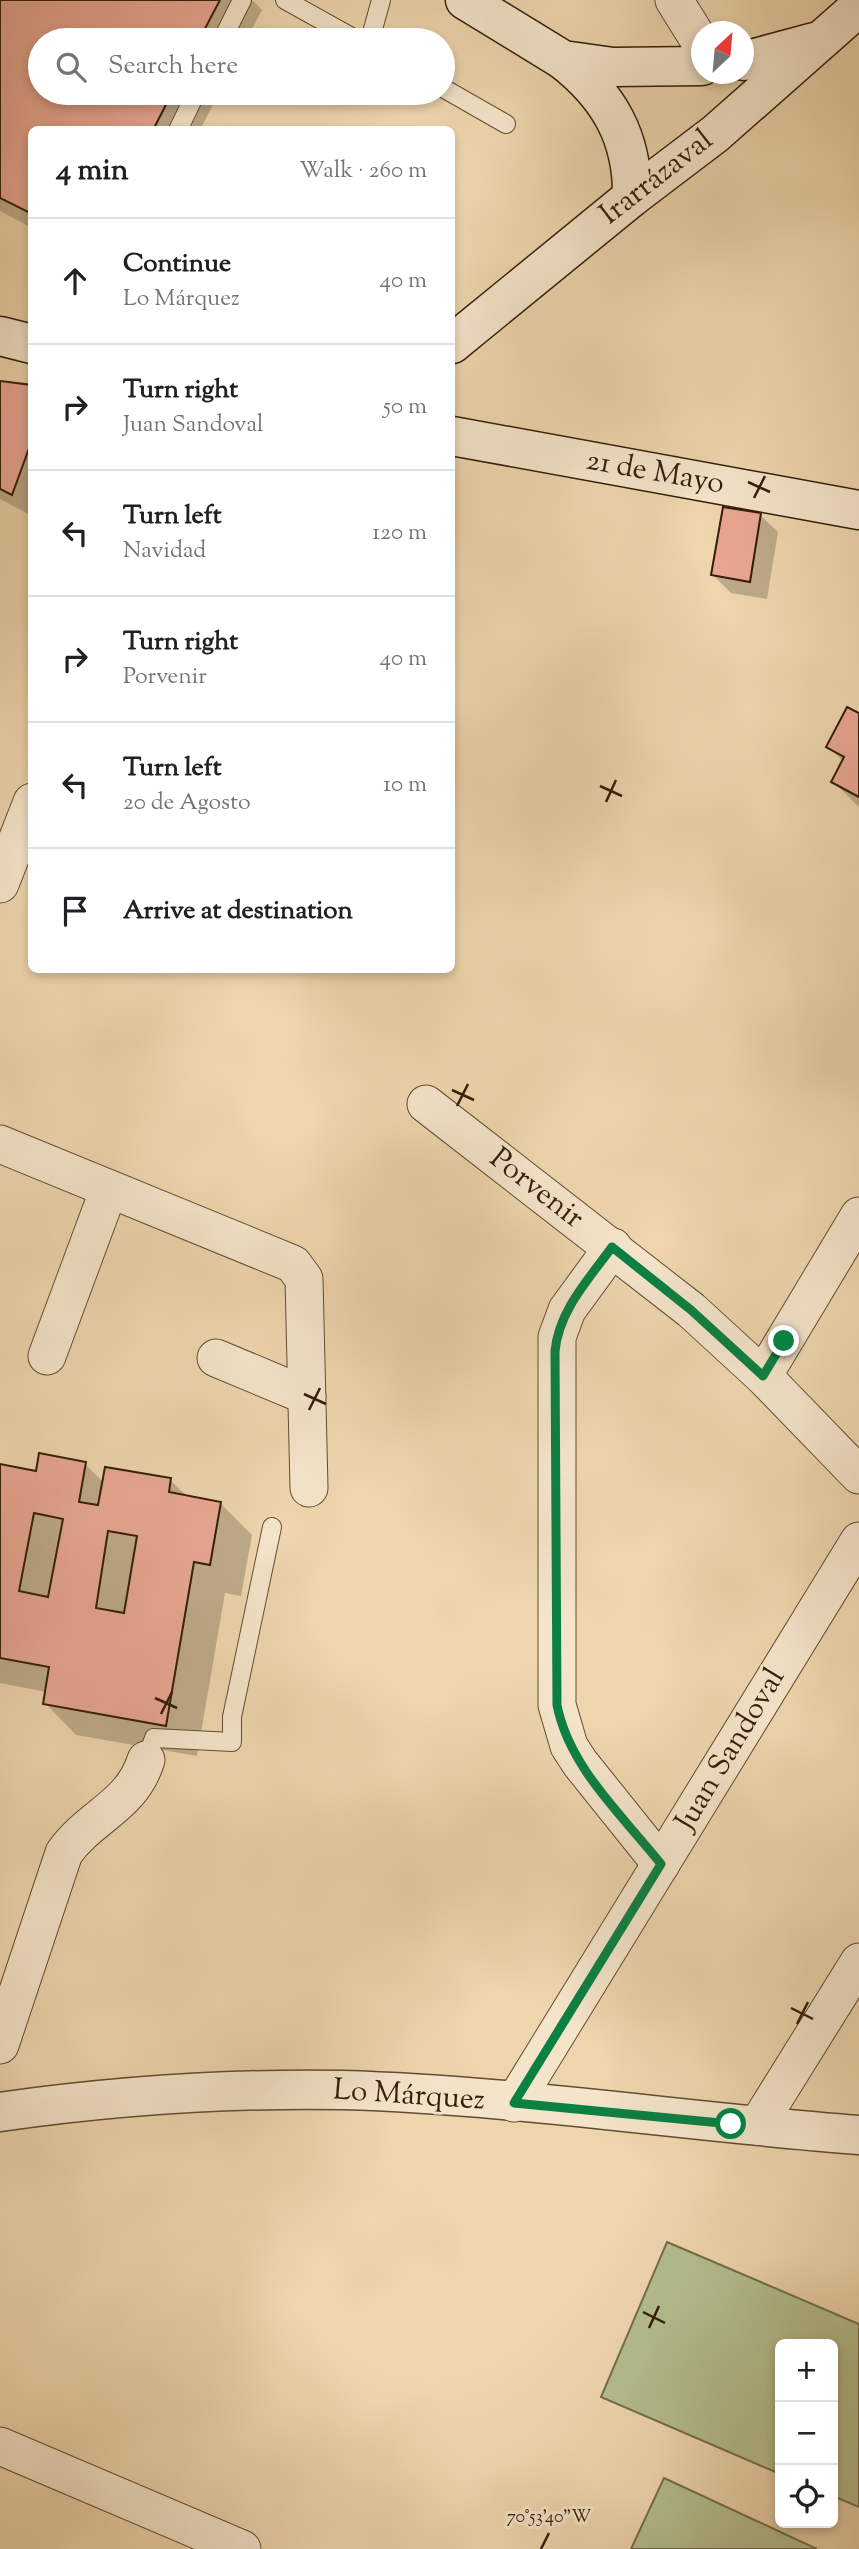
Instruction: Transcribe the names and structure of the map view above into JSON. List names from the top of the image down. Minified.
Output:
{"streets":{"main road":["Irarrázaval","21 de Mayo","Lo Márquez"],"street":["Porvenir","Juan Sandoval"]},"crossings":[["Juan Sandoval","Lo Márquez"]],"north":"top right","page":{"search":"Search here","heading":["4 min","Walk · 260 m"],"list":[["Continue","Lo Márquez","40 m"],["Turn right","Juan Sandoval","50 m"],["Turn left","Navidad","120 m"],["Turn right","Porvenir","40 m"],["Turn left","20 de Agosto","10 m"],"Arrive at destination"],"map_buttons":["+","−"]},"coordinates":["70°53'40\"W"]}
